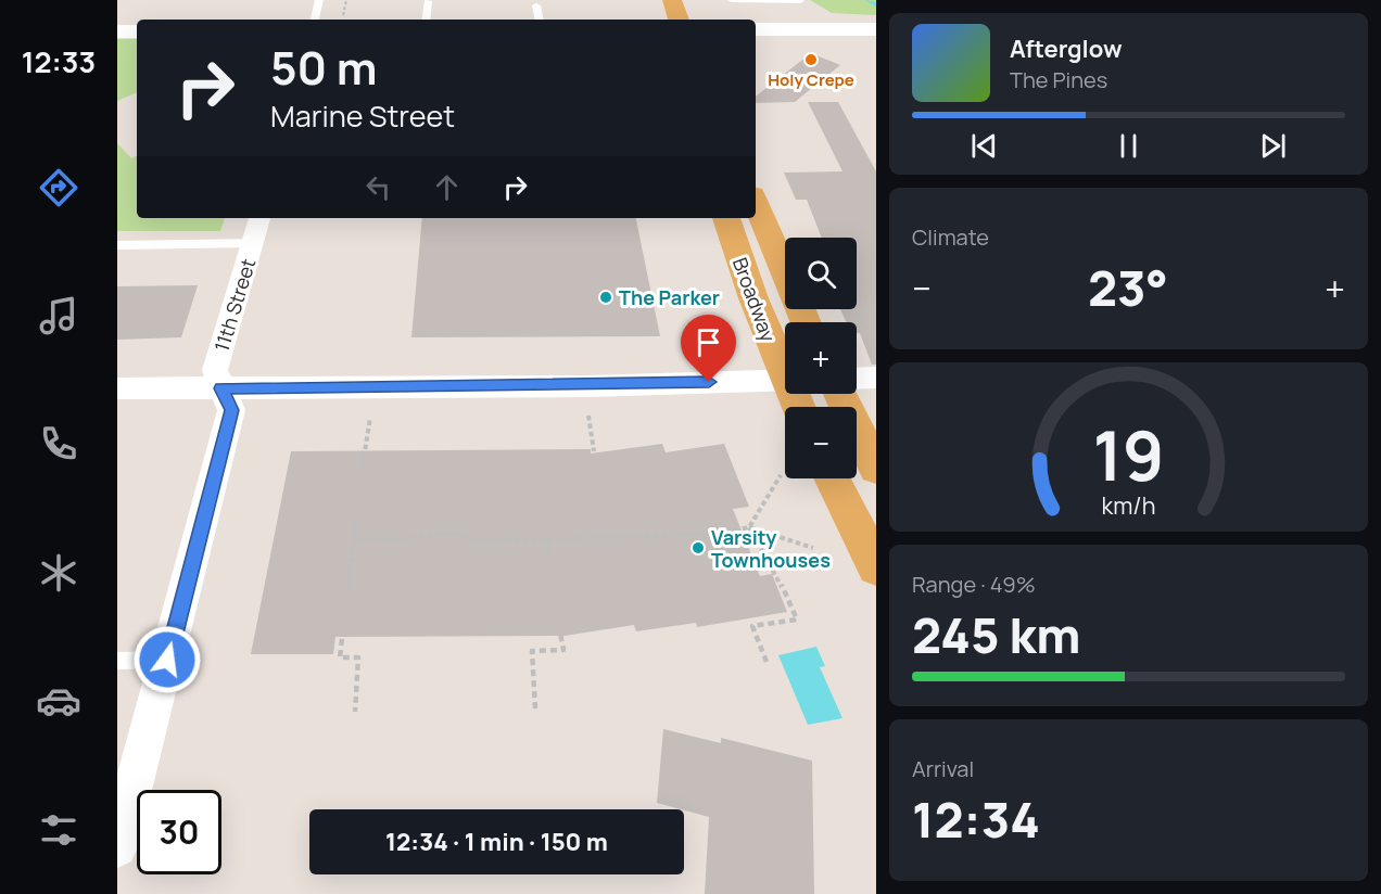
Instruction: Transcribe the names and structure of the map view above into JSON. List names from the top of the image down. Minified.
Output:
{"streets":{"main road":["Broadway"],"street":["11th Street"]},"places":["Holy Crepe","The Parker","Varsity Townhouses"],"page":{"tabs":"12:33","turn":["50 m","Marine Street"],"song":["Afterglow","The Pines"],"tile":["Climate",["Range · 49%","245 km"],["Arrival","12:34"]],"map_buttons":["+","−"],"heat":["−","23°","+"],"limit":"30","trip":"12:34 · 1 min · 150 m","gauge":["19","km/h"]}}
